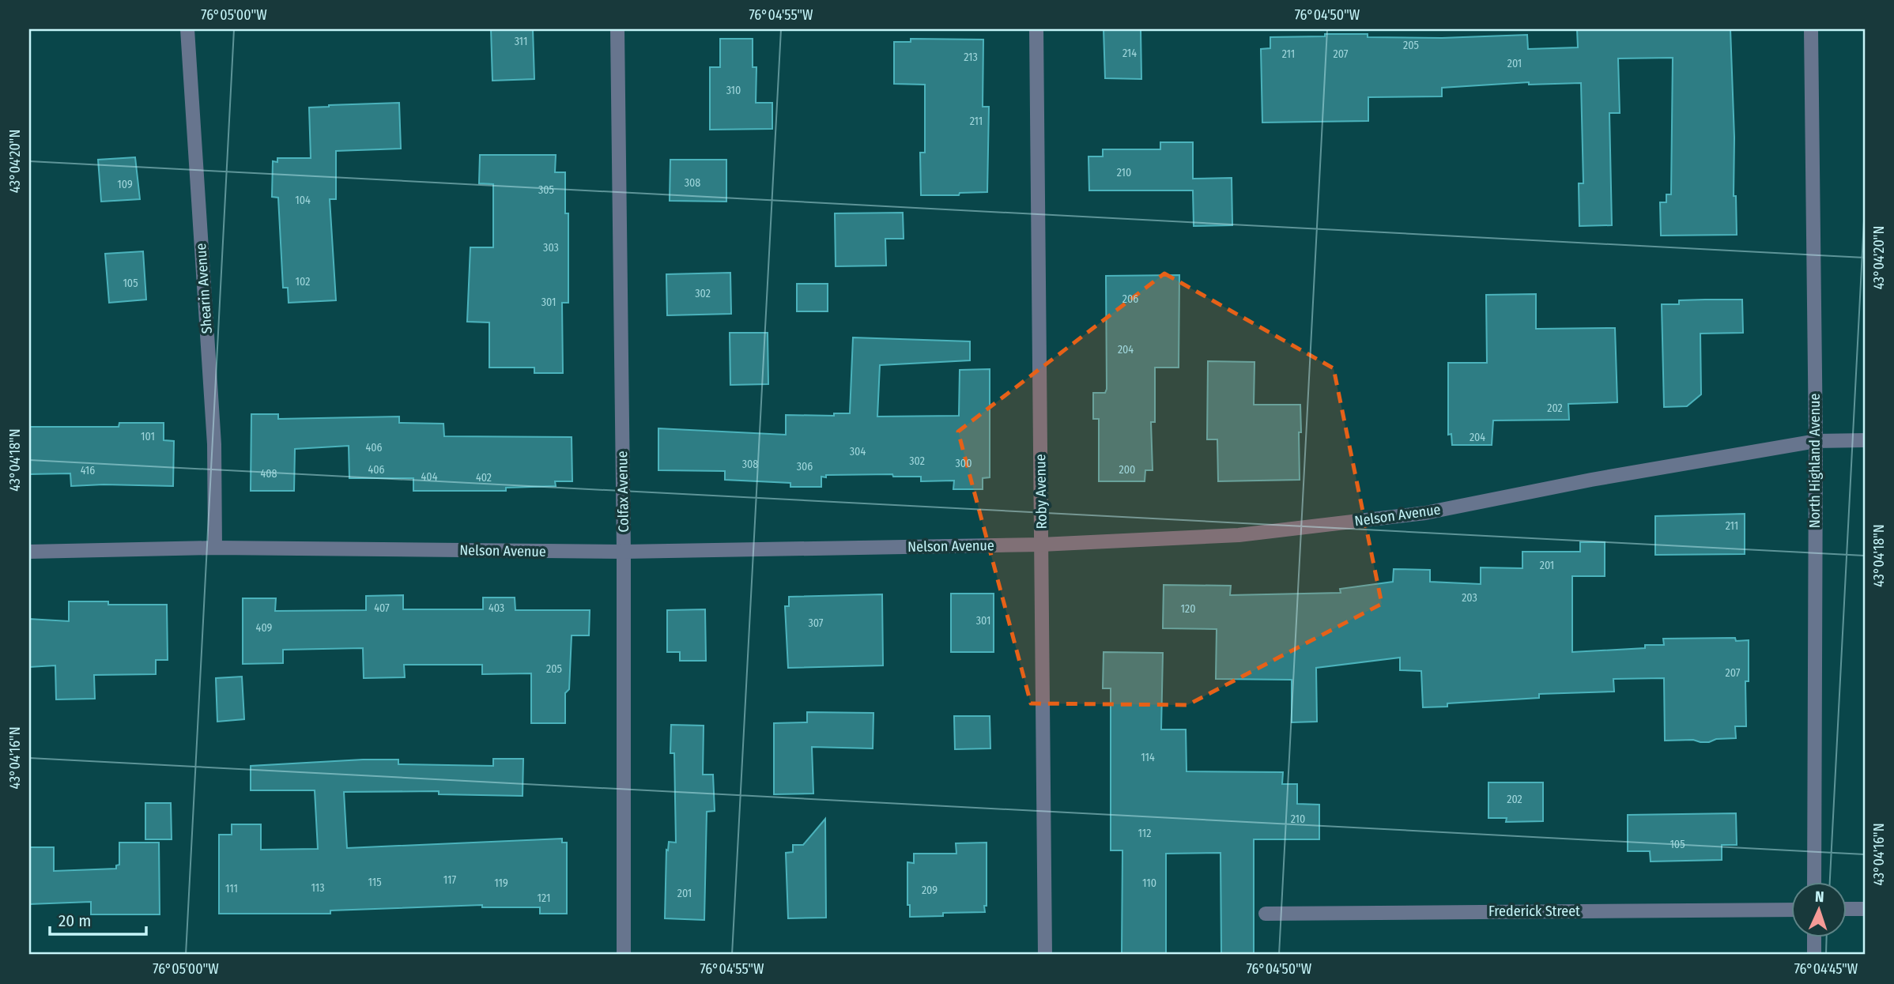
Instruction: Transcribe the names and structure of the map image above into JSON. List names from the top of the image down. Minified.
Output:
{"streets":{"street":["Shearin Avenue","North Highland Avenue","Colfax Avenue","Roby Avenue","Nelson Avenue","Frederick Street"]},"crossings":[["Shearin Avenue","Nelson Avenue"],["North Highland Avenue","Nelson Avenue"],["Colfax Avenue","Nelson Avenue"],["Roby Avenue","Nelson Avenue"]],"house_numbers":["311","205","214","211","207","213","201","310","211","210","308","109","305","104","303","102","105","302","206","301","204","202","101","204","406","304","302","300","308","306","406","200","416","408","404","402","211","201","203","407","403","120","301","307","409","205","207","114","202","210","112","105","117","115","119","110","113","111","209","201","121"],"scale_bar":"20 m","north":"top","coordinates":["76°05'00\"W","76°04'55\"W","76°04'50\"W","43°04'20\"N","43°04'18\"N","43°04'16\"N","76°04'45\"W"]}
